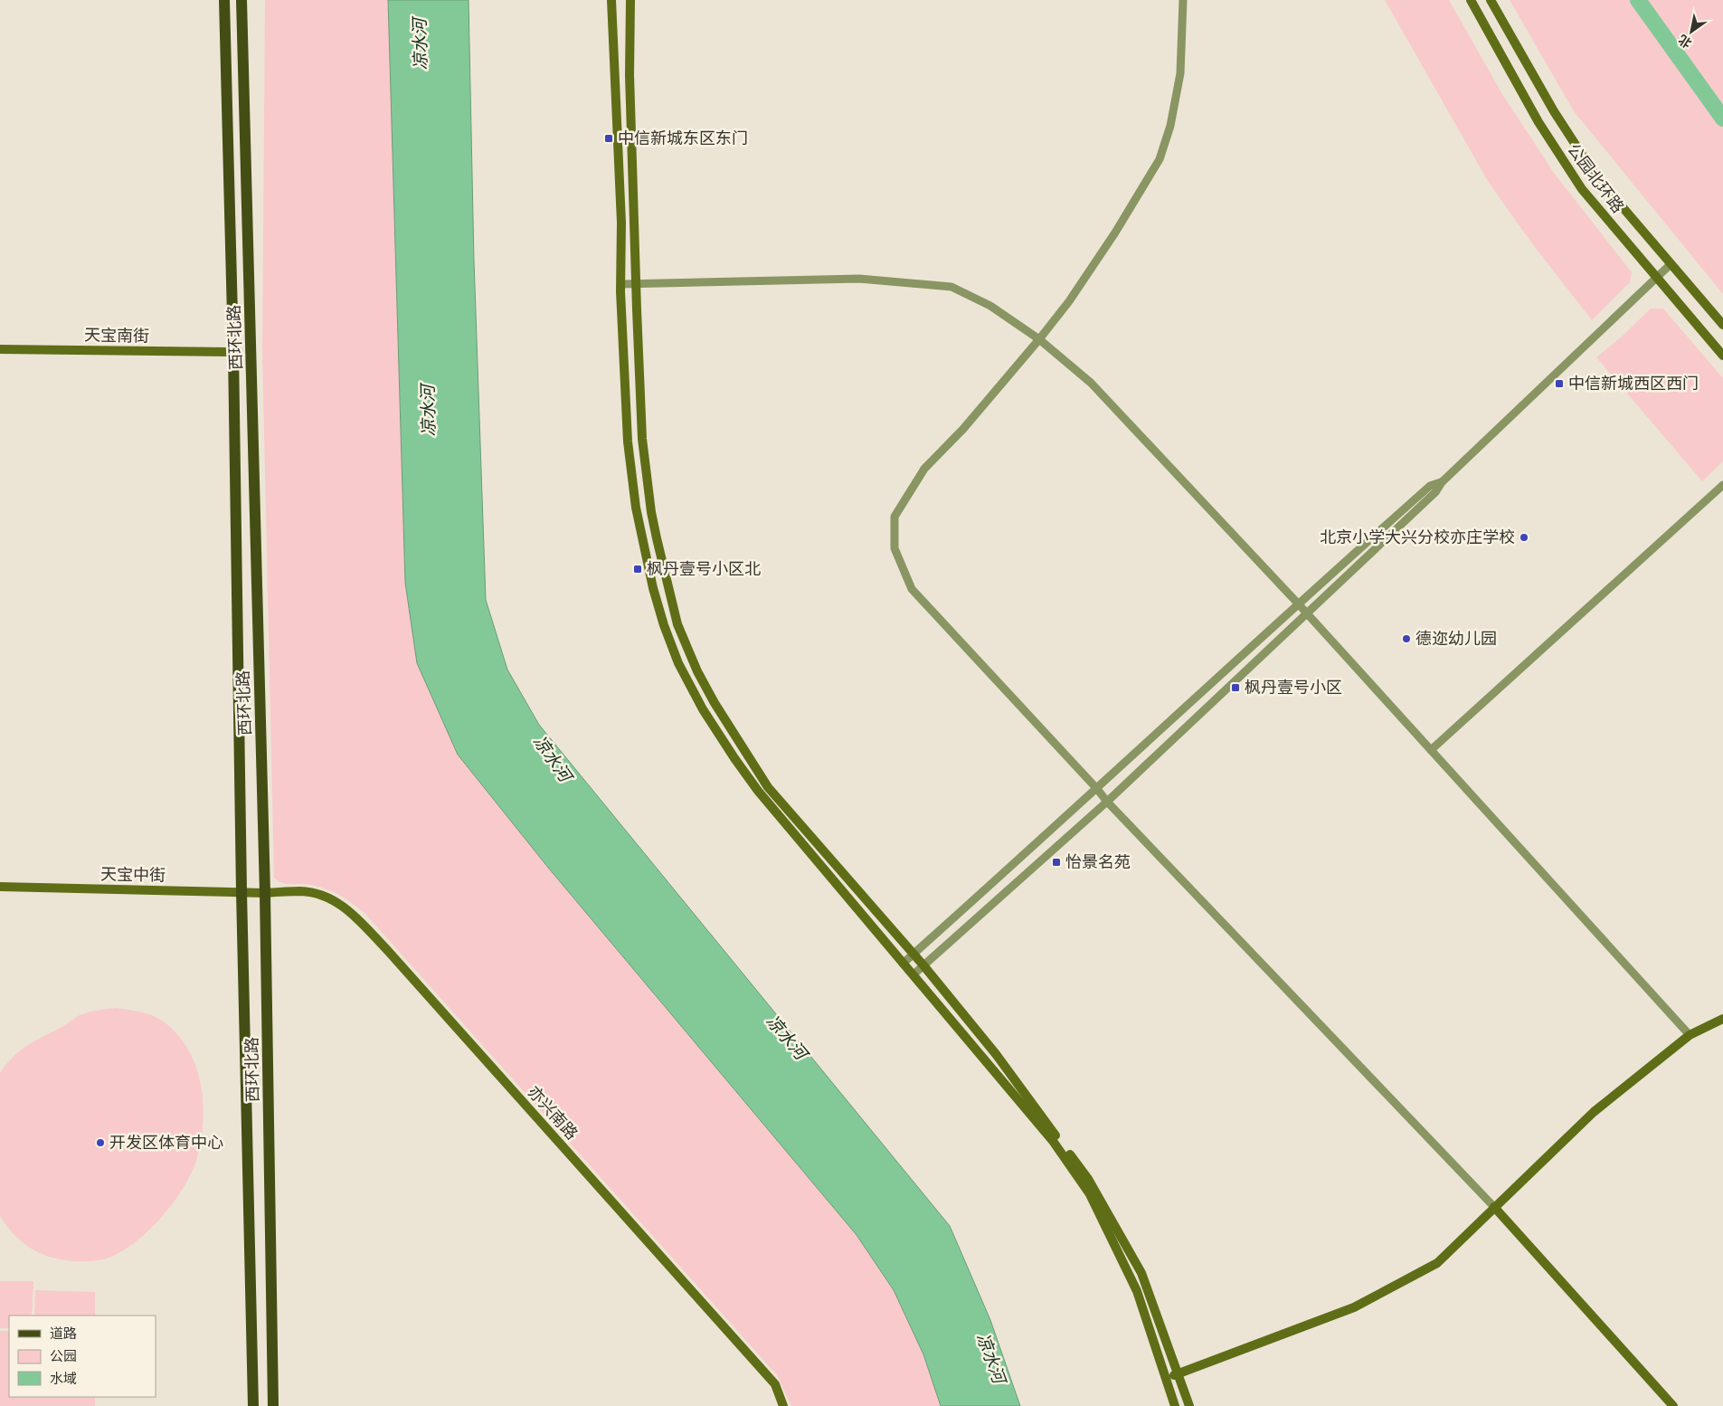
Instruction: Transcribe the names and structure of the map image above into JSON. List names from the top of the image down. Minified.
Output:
{"streets":{"main road":["西环北路"],"street":["公园北环路","天宝南街","天宝中街","亦兴南路"]},"crossings":[["天宝南街","西环北路"],["西环北路","天宝中街"],["西环北路","亦兴南路"],["天宝中街","亦兴南路"]],"water":["凉水河"],"places":{"transit":["中信新城东区东门","中信新城西区西门","枫丹壹号小区北","枫丹壹号小区","怡景名苑"],"other":["北京小学大兴分校亦庄学校","德迩幼儿园","开发区体育中心"]},"legend":["道路","公园","水域"],"north":"bottom left"}
